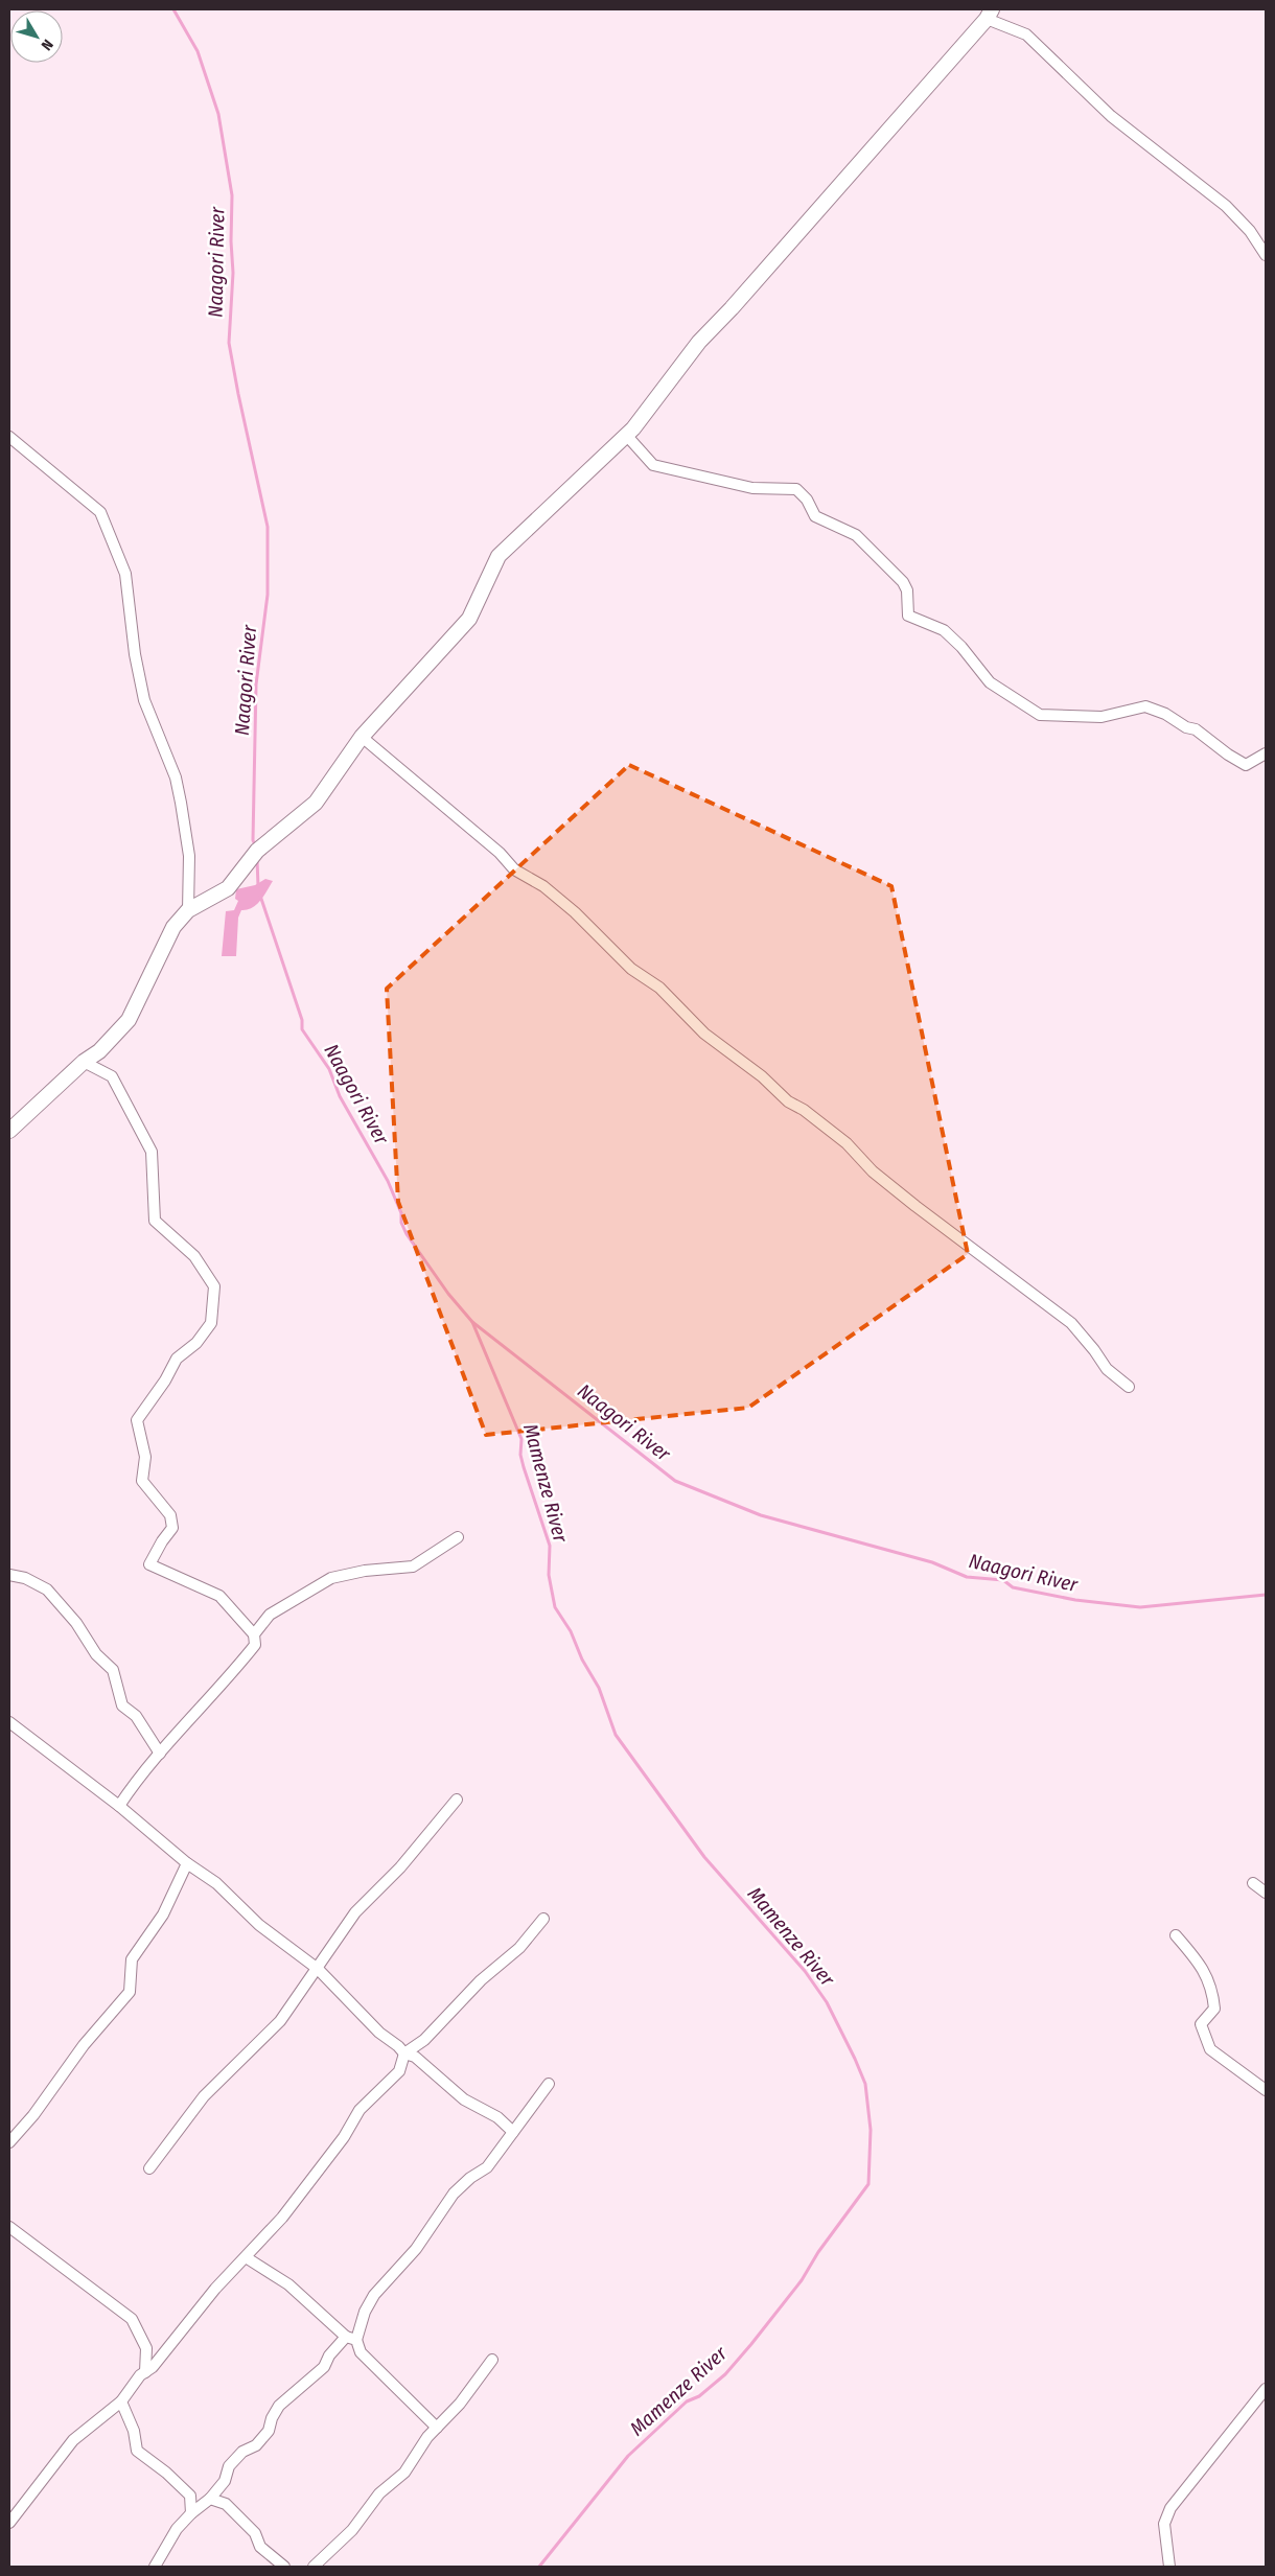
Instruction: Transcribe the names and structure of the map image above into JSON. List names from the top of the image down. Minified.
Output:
{"water":["Naagori River","Mamenze River"],"north":"bottom right"}
